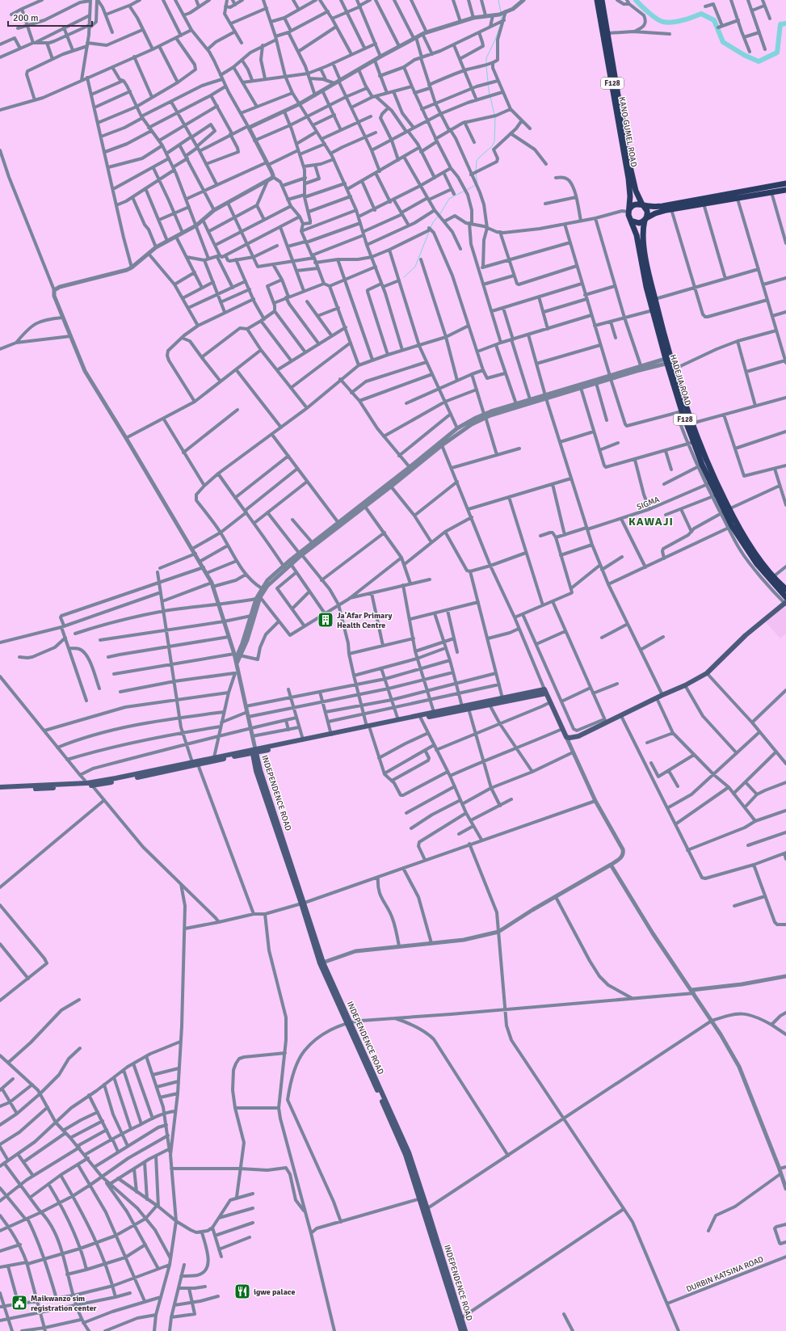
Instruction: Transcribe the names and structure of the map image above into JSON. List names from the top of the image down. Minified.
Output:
{"streets":{"main road":["F128","KANO-GUMEL ROAD","HADEJIA ROAD","INDEPENDENCE ROAD"],"street":["SIGMA","DURBIN KATSINA ROAD"]},"crossings":[["F128","KANO-GUMEL ROAD"],["F128","HADEJIA ROAD"],["KANO-GUMEL ROAD","HADEJIA ROAD"],["HADEJIA ROAD","SIGMA"]],"districts":["KAWAJI"],"places":{"building":["Ja'Afar Primary Health Centre"],"restaurant":["igwe palace"],"public building":["Maikwanzo sim registration center"]},"scale_bar":"200 m"}
